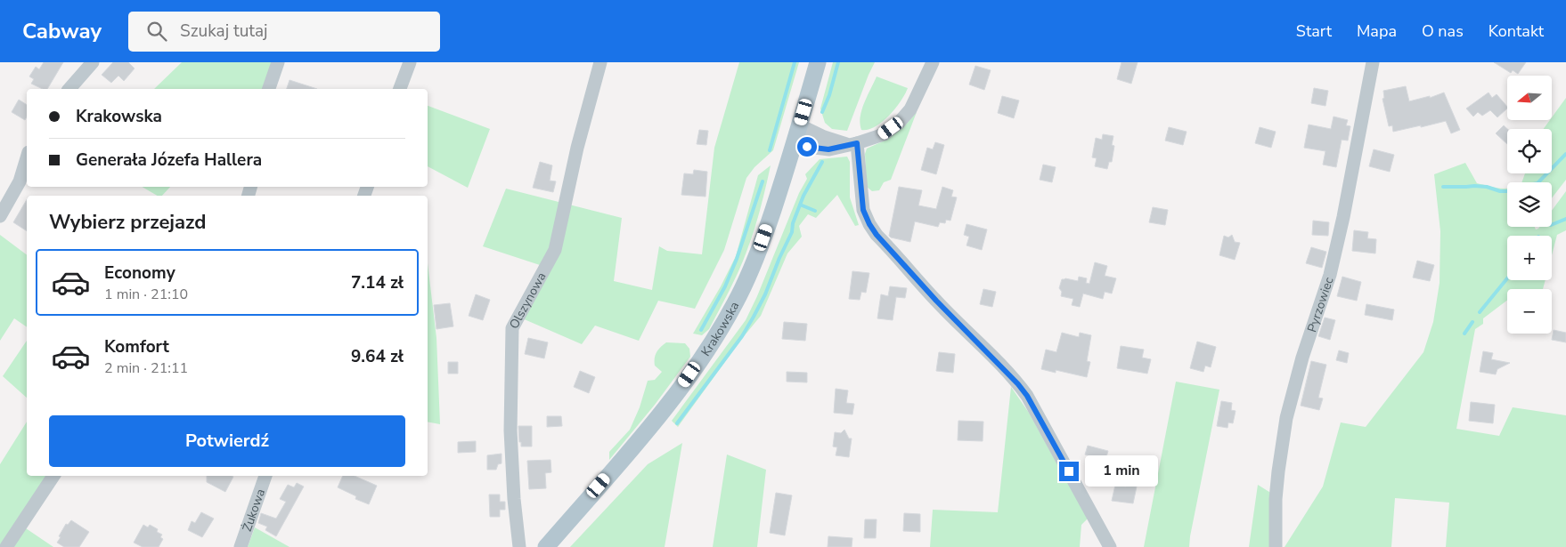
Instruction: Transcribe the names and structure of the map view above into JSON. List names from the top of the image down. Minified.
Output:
{"streets":{"main road":["Krakowska"],"street":["Olszynowa","Pyrzowiec","Żukowa"]},"north":"left","page":{"header":"Cabway","search":"Szukaj tutaj","nav":["Start","Mapa","O nas","Kontakt"],"map_buttons":["+","−"],"banner":["Krakowska","Generała Józefa Hallera"],"heading":"Wybierz przejazd","list":[{"name":"Economy","note":"1 min · 21:10","value":"7.14 zł"},{"name":"Komfort","note":"2 min · 21:11","value":"9.64 zł"}],"buttons":"Potwierdź","bubble":"1 min"}}
